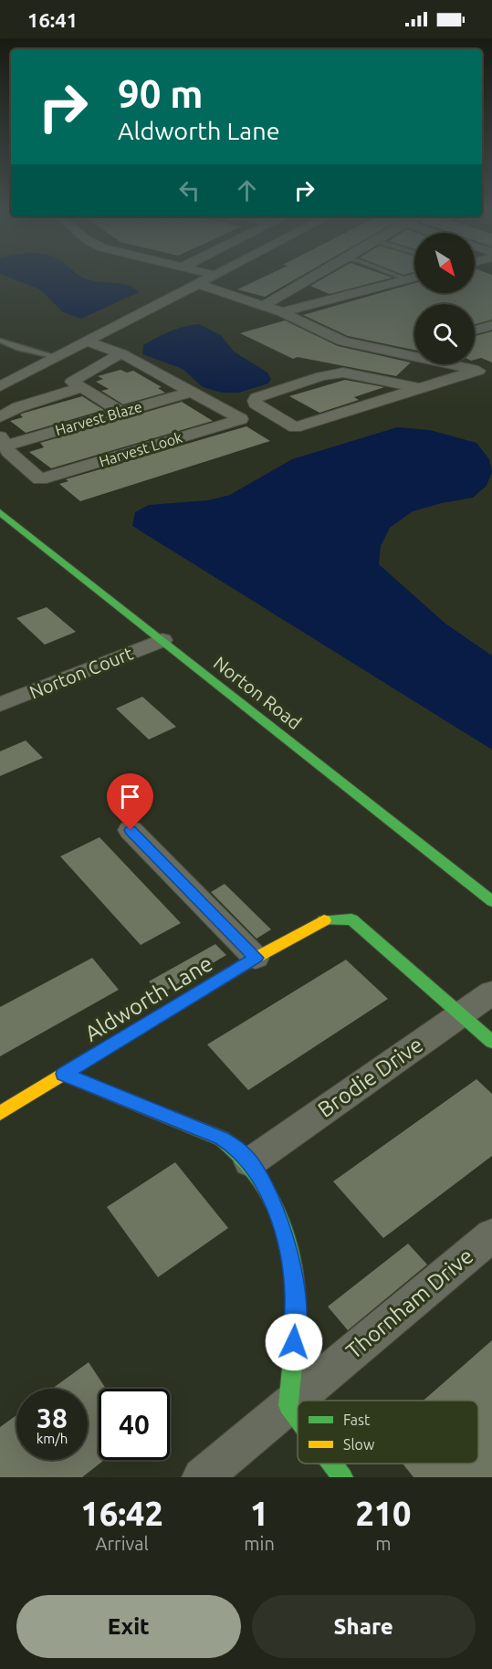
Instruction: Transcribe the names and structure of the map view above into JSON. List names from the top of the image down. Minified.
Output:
{"streets":{"street":["Harvest Blaze","Harvest Look","Norton Court","Norton Road","Aldworth Lane","Brodie Drive","Thornham Drive"]},"crossings":[["Harvest Blaze","Harvest Look"],["Norton Court","Norton Road"],["Aldworth Lane","Brodie Drive"]],"legend":["Fast","Slow"],"north":"bottom right","page":{"status":"16:41","turn":["90 m","Aldworth Lane"],"speed":"38 km/h","limit":"40","eta":["16:42","Arrival","1","min","210","m"],"buttons":["Exit","Share"]}}
